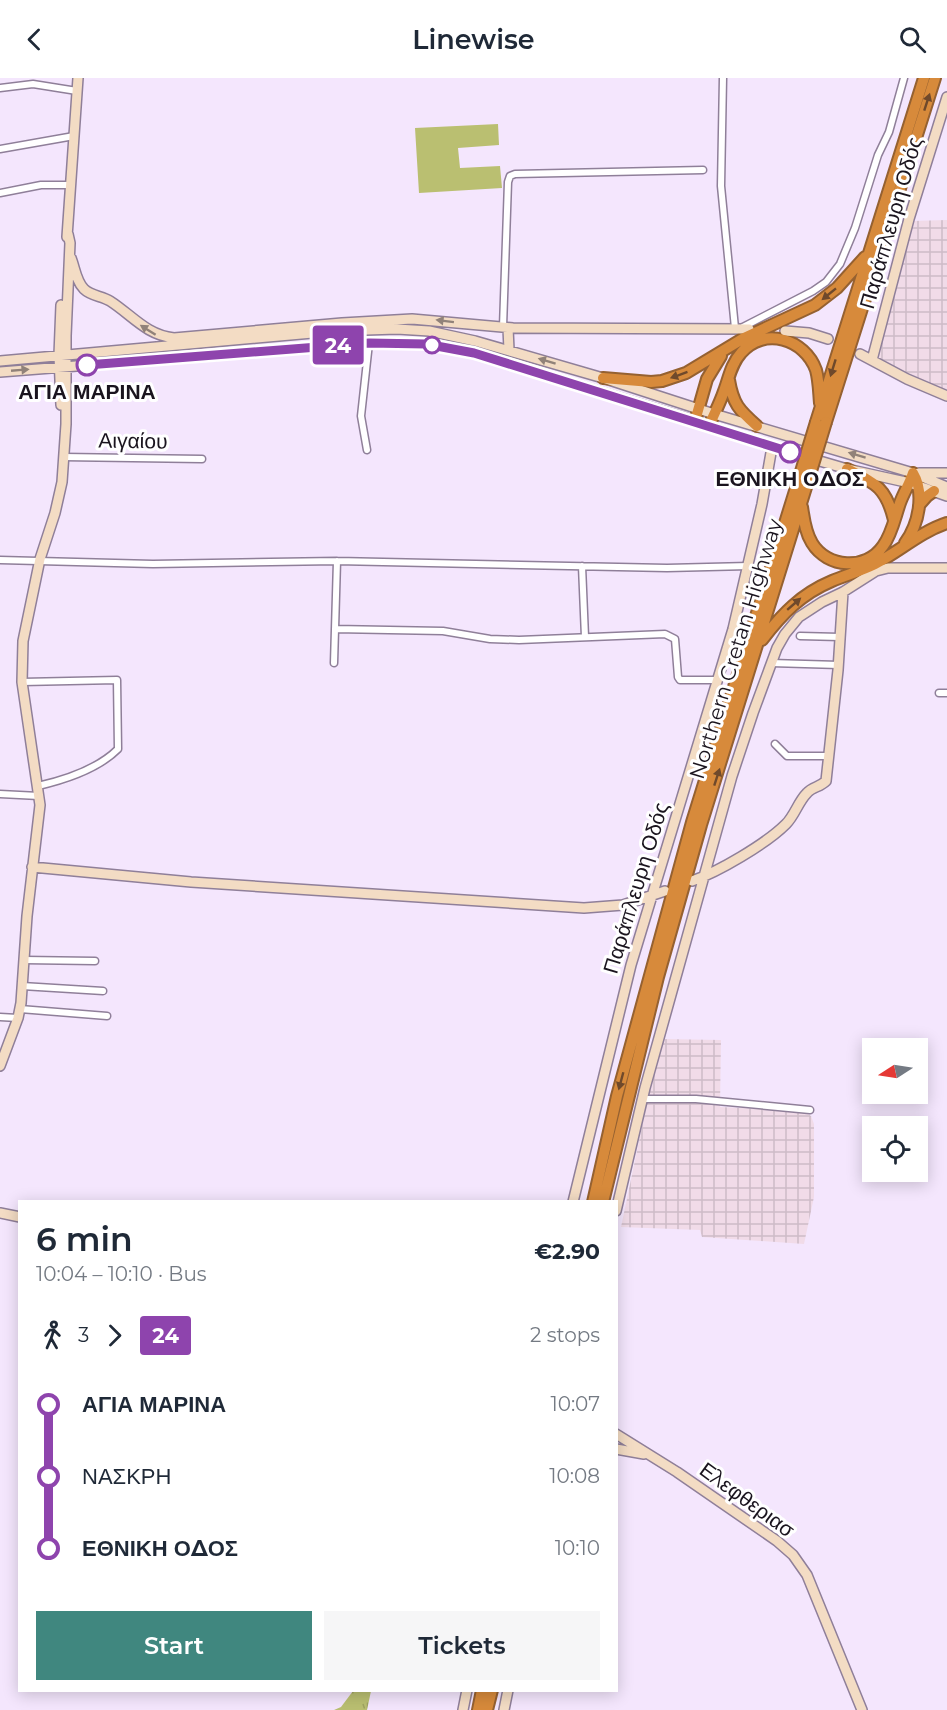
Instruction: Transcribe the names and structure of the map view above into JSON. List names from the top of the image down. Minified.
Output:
{"streets":{"highway":["Northern Cretan Highway"],"street":["Παράπλευρη Οδός","Αιγαίου","Ελεφθεριασ"]},"places":["ΑΓΙΑ ΜΑΡΙΝΑ","ΕΘΝΙΚΗ ΟΔΟΣ"],"lines":["bus line 24"],"north":"left","page":{"header":"Linewise","on_map":"24","heading":["6 min","10:04 – 10:10 · Bus","€2.90"],"legs":["3","24","2 stops"],"list":[{"name":"ΑΓΙΑ ΜΑΡΙΝΑ","value":"10:07"},{"name":"ΝΑΣΚΡΗ","value":"10:08"},{"name":"ΕΘΝΙΚΗ ΟΔΟΣ","value":"10:10"}],"buttons":["Start","Tickets"]}}
